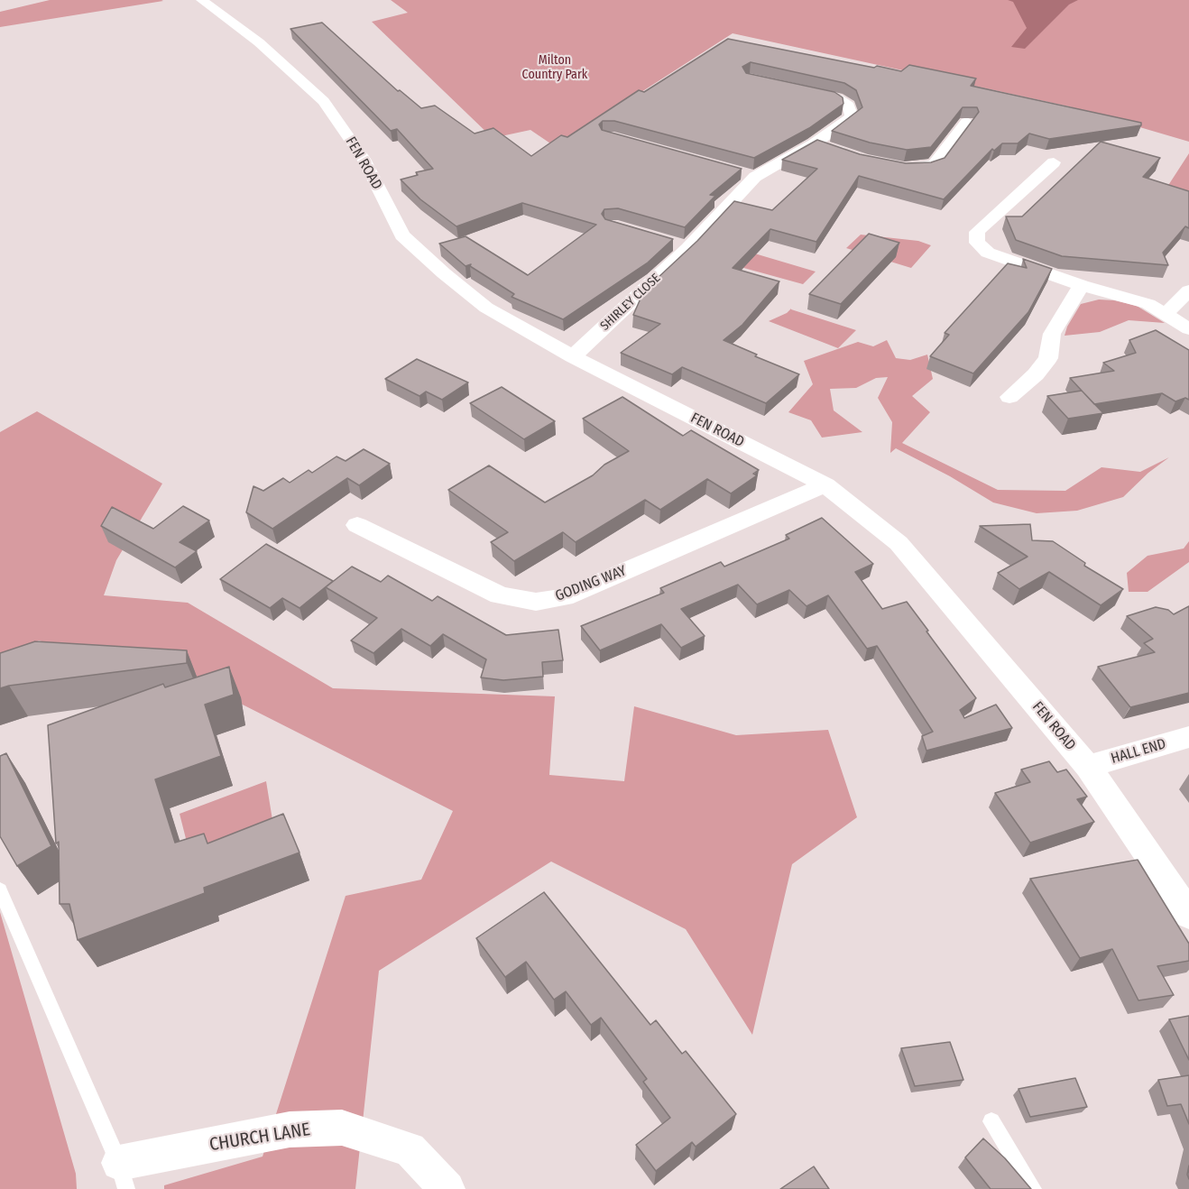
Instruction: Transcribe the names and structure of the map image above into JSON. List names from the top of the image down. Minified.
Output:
{"streets":{"street":["FEN ROAD","SHIRLEY CLOSE","GODING WAY","HALL END","CHURCH LANE"]},"crossings":[["FEN ROAD","SHIRLEY CLOSE"],["FEN ROAD","GODING WAY"],["FEN ROAD","HALL END"]],"parks":["Milton Country Park"]}
